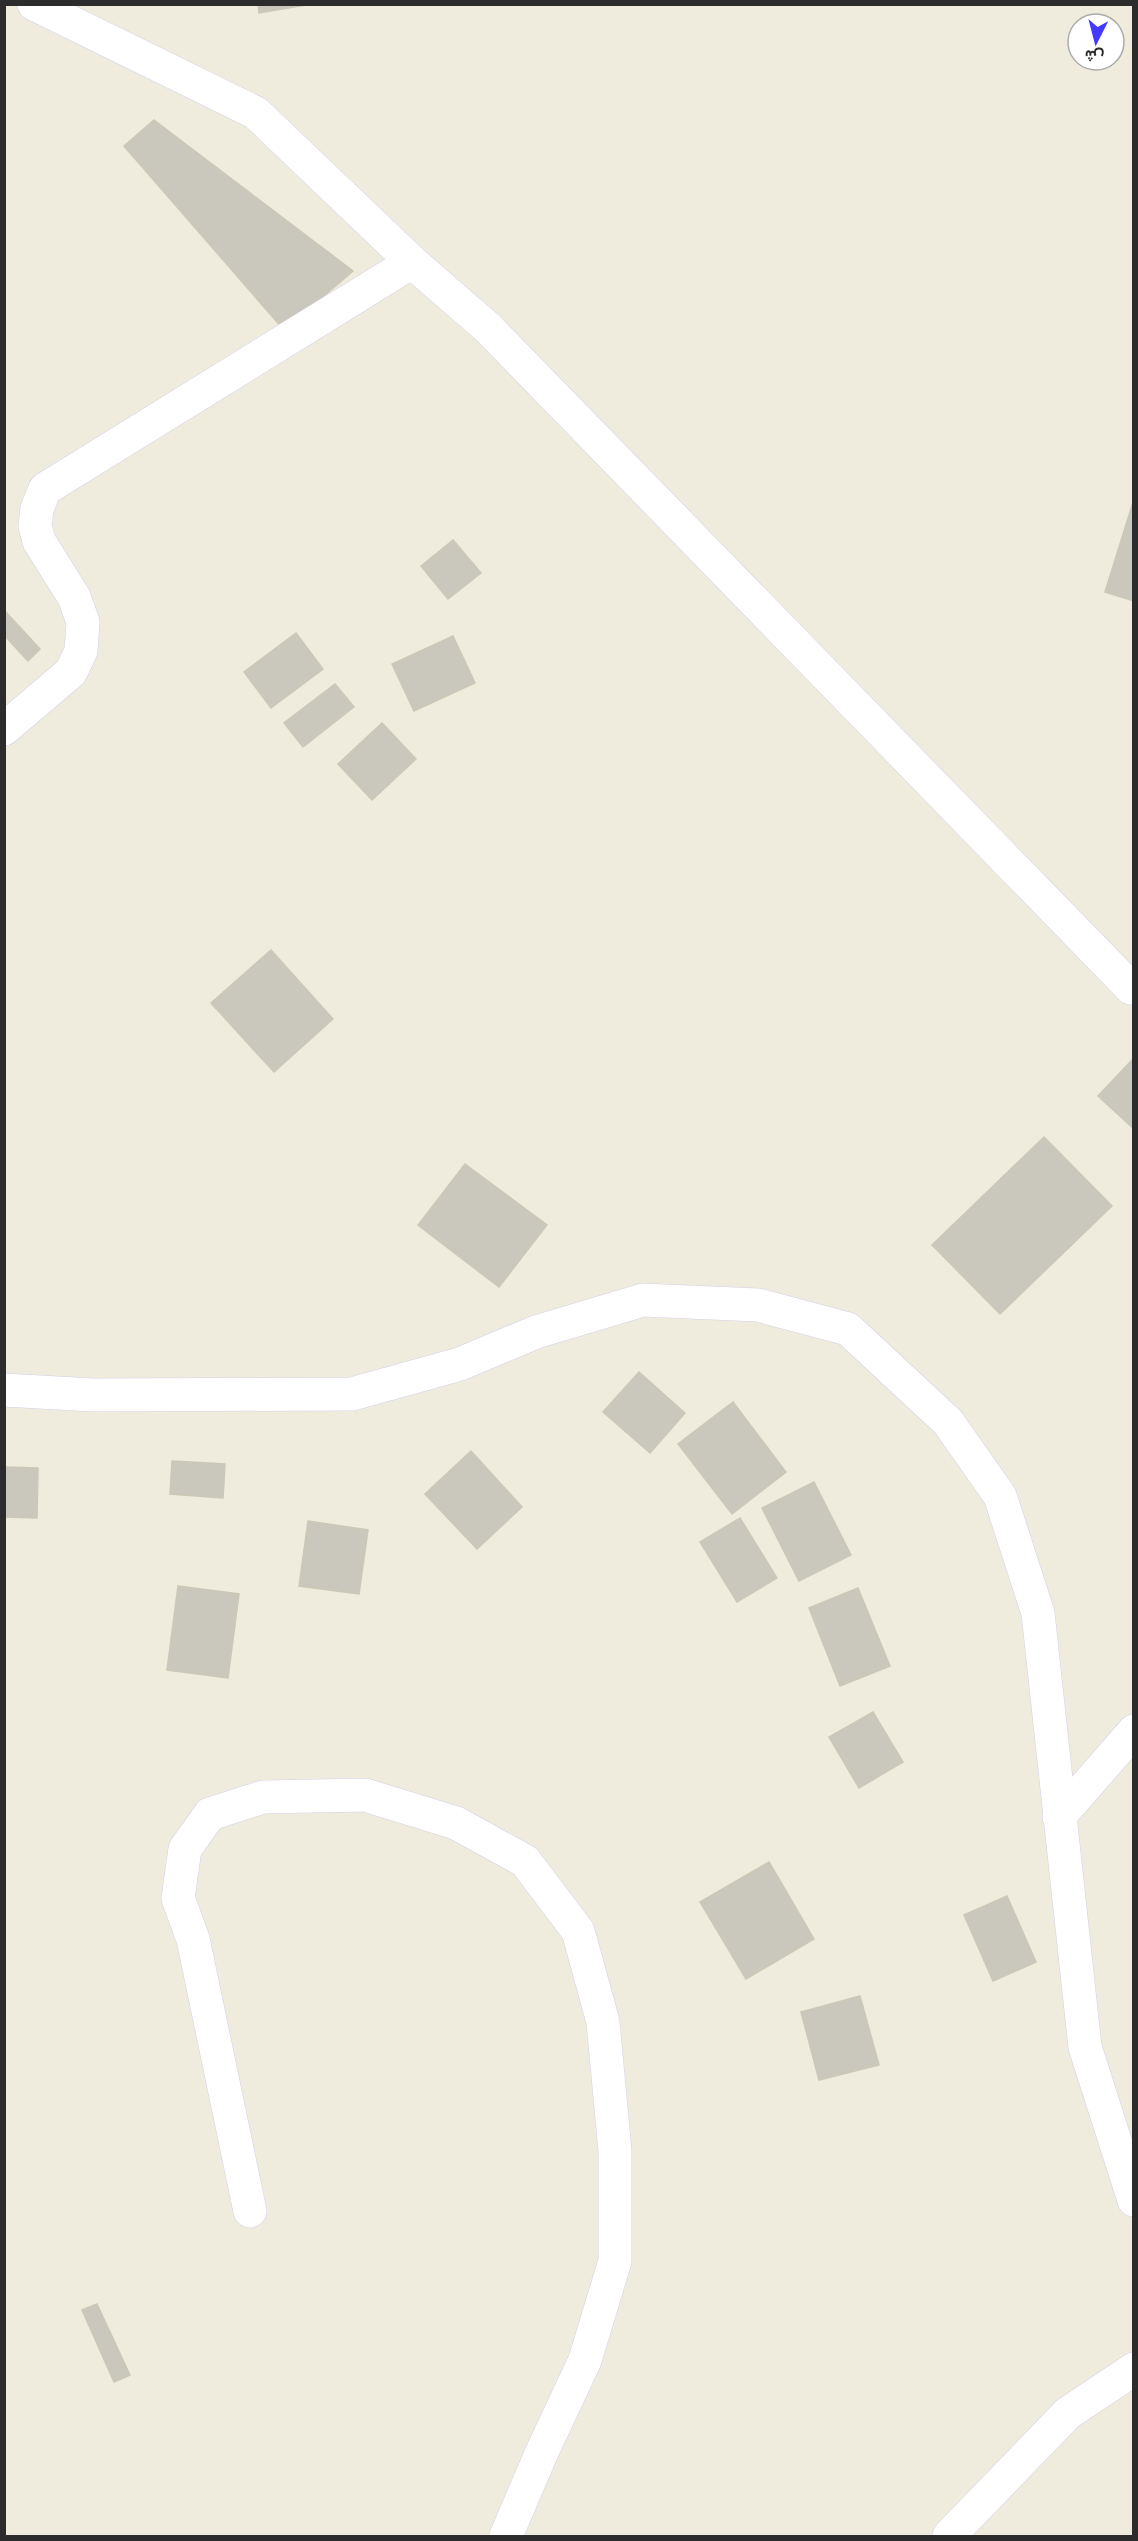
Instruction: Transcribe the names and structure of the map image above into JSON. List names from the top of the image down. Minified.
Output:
{"north":"bottom"}
